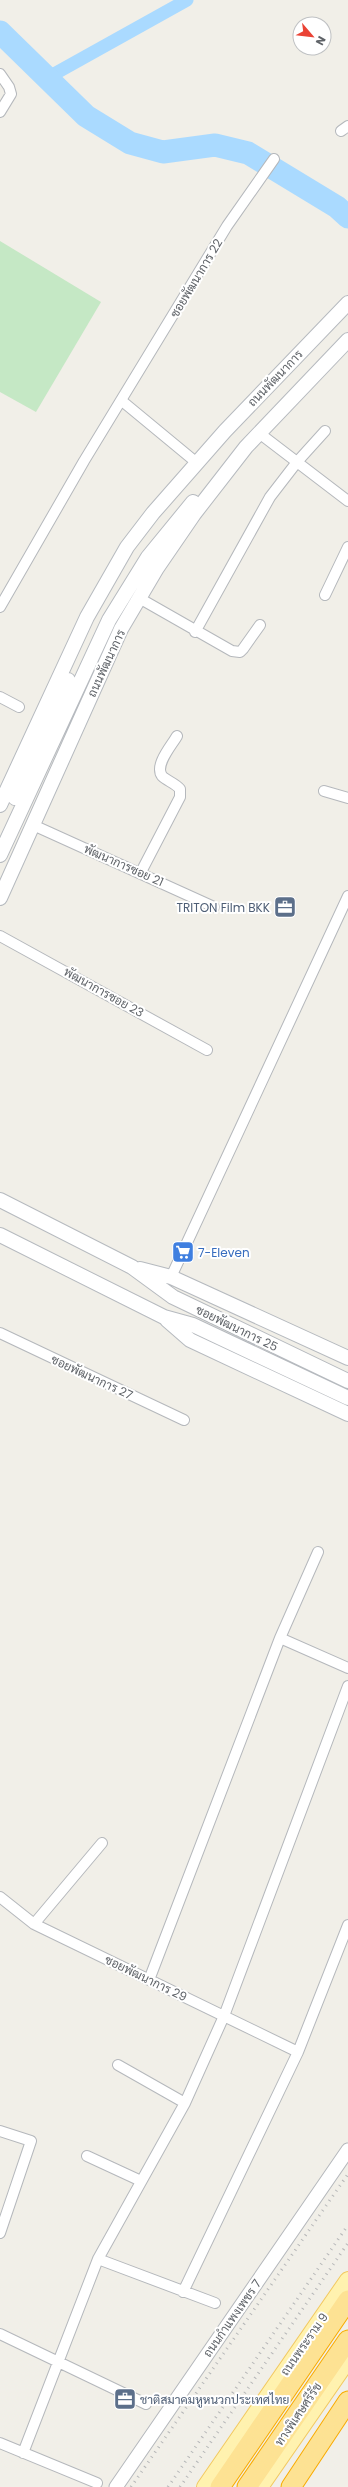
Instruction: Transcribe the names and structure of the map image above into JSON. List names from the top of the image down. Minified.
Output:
{"streets":{"highway":["ทางพิเศษศรีรัช"],"main road":["ถนนพัฒนาการ","ซอยพัฒนาการ 25","ถนนพระราม 9"],"street":["ซอยพัฒนาการ 22","พัฒนาการซอย 21","พัฒนาการซอย 23","ซอยพัฒนาการ 27","ซอยพัฒนาการ 29","ถนนกำแพงเพชร 7"]},"crossings":[["ถนนพัฒนาการ","พัฒนาการซอย 21"]],"places":{"office":["TRITON Film BKK","ชาติสมาคมหูหนวกประเทศไทย"],"supermarket":["7-Eleven"]},"north":"bottom right"}
